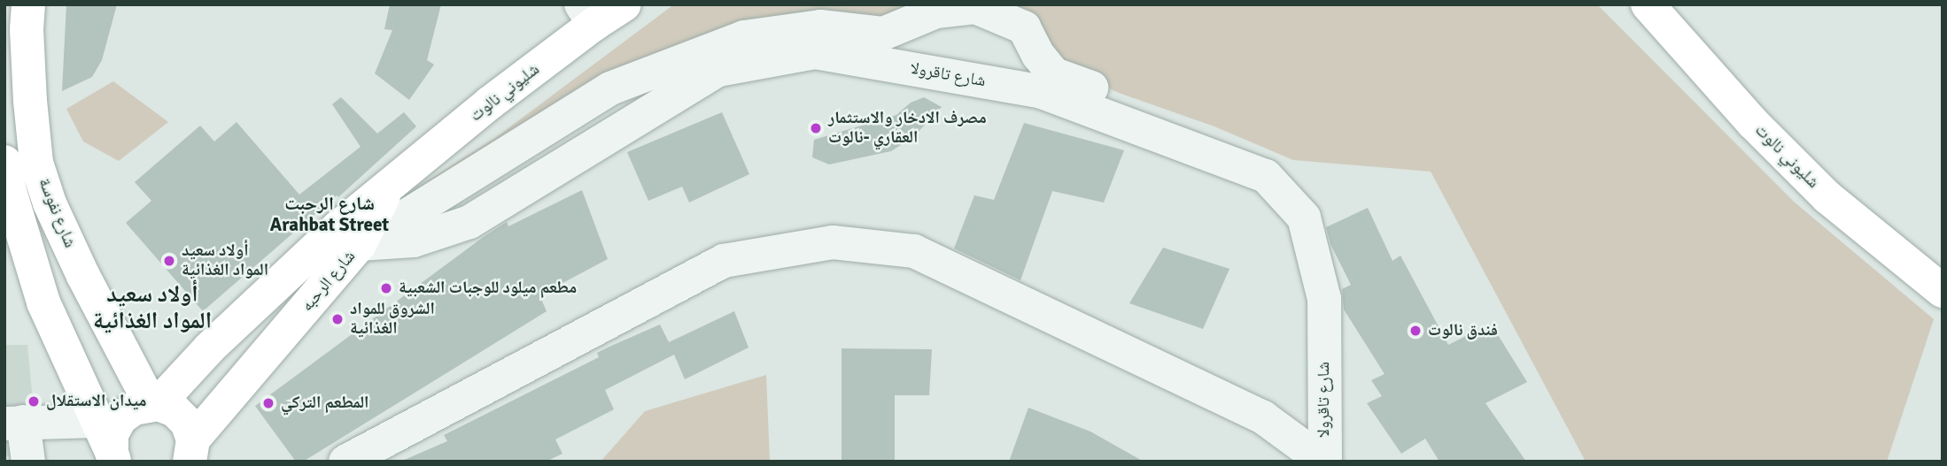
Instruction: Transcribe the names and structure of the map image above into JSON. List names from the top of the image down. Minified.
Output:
{"streets":{"main road":["شليوني نالوت","شارع نفوسة","شارع الرحبه"],"street":["شارع تاقرولا"]},"crossings":[["شارع تاقرولا","شارع الرحبه"],["شليوني نالوت","شارع الرحبه"],["شارع نفوسة","شارع الرحبه"]],"districts":["شارع الرحبت Arahbat Street","أولاد سعيد المواد الغذائية"],"places":["مصرف الادخار والاستثمار العقاري -نالوت","أولاد سعيد المواد الغذائية","مطعم ميلود للوجبات الشعبية","الشروق للمواد الغذائية","فندق نالوت","ميدان الاستقلال","المطعم التركي"]}
